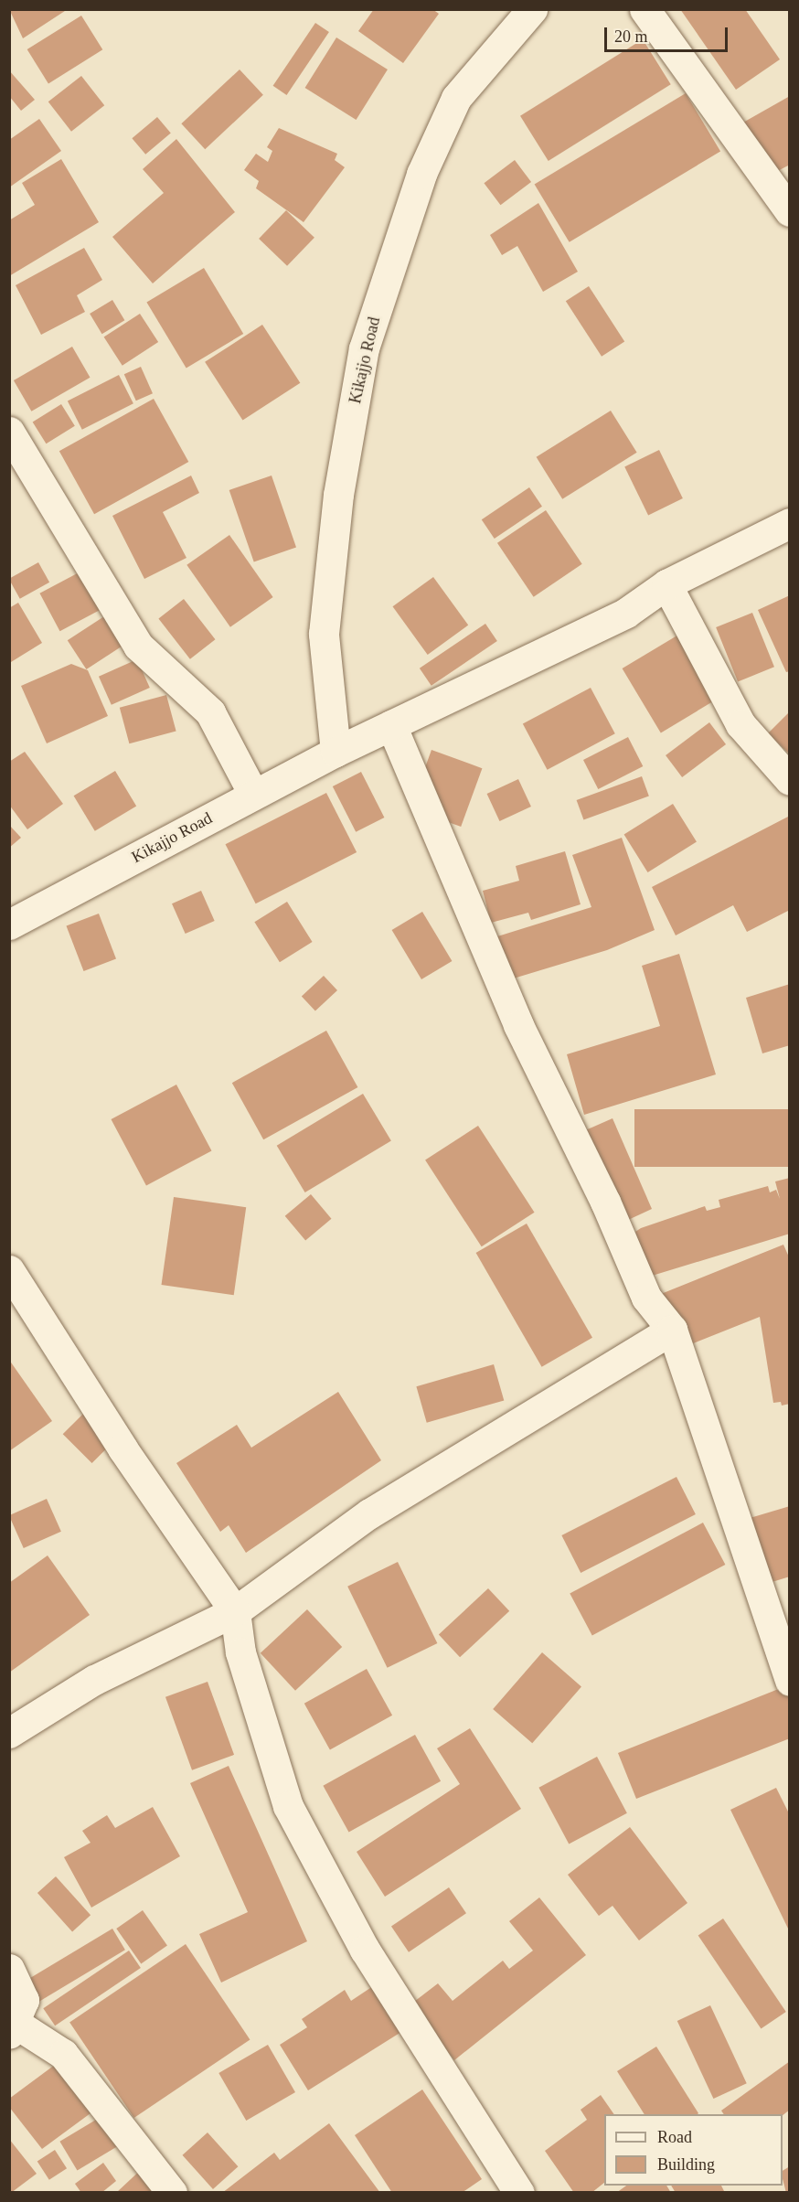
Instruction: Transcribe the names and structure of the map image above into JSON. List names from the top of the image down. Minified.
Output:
{"streets":{"street":["Kikajjo Road"]},"legend":["Road","Building"],"scale_bar":"20 m"}
